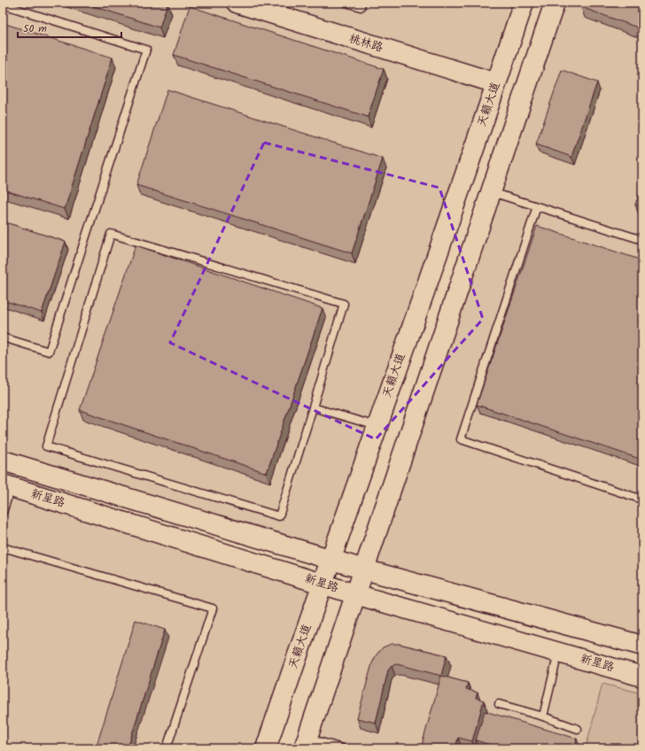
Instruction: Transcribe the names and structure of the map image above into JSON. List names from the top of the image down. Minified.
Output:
{"streets":{"street":["桃林路","天籁大道","新星路"]},"crossings":[["桃林路","天籁大道"],["天籁大道","新星路"]],"scale_bar":"50 m"}
